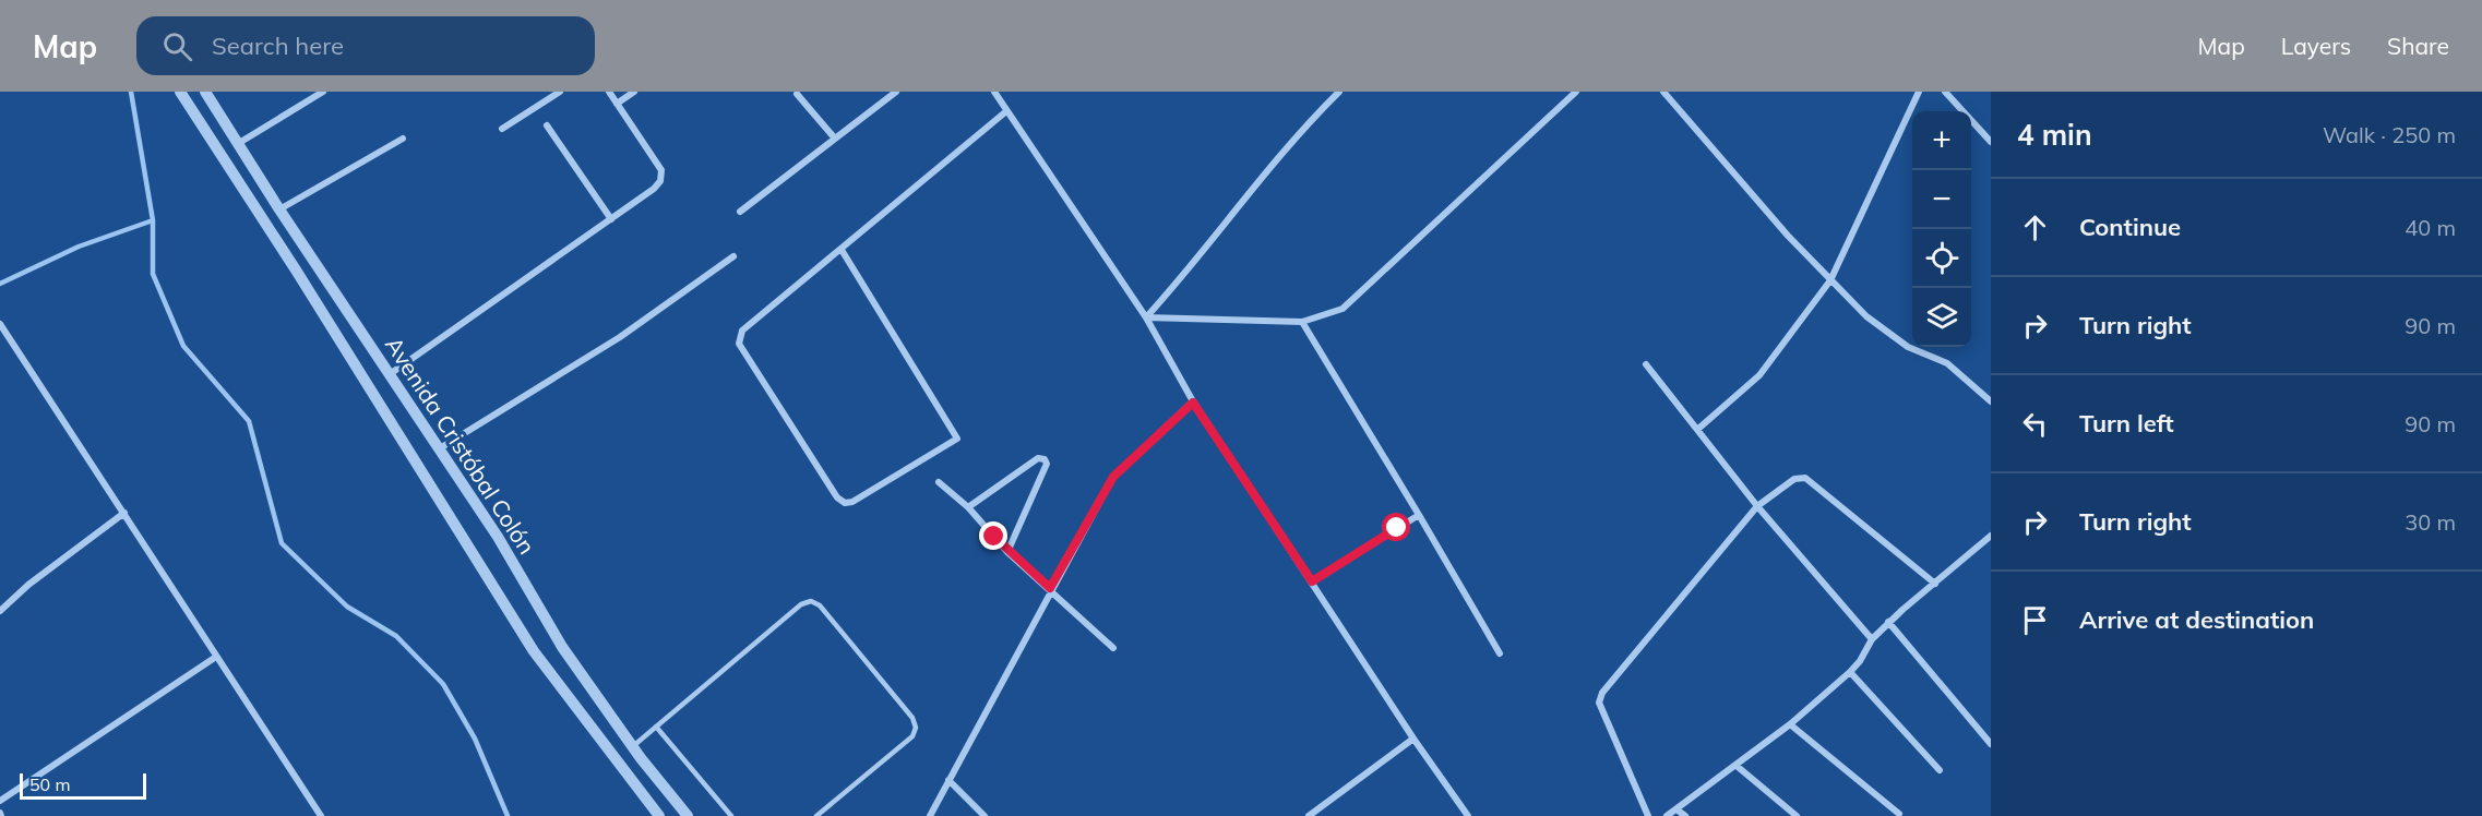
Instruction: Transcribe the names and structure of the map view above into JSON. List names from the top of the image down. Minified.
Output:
{"streets":{"street":["Avenida Cristóbal Colón"]},"scale_bar":"50 m","page":{"header":"Map","search":"Search here","nav":["Map","Layers","Share"],"heading":["4 min","Walk · 250 m"],"map_buttons":["+","−"],"list":[["Continue","40 m"],["Turn right","90 m"],["Turn left","90 m"],["Turn right","30 m"],"Arrive at destination"],"scale":"50 m"}}
